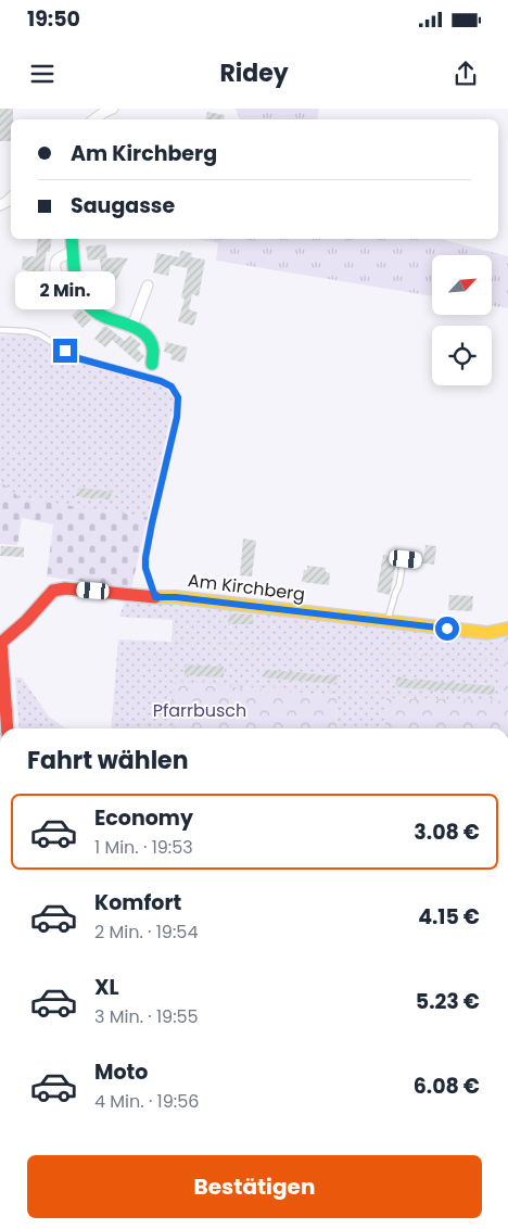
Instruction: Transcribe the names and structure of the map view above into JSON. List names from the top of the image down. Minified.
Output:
{"streets":{"street":["Am Kirchberg"]},"parks":["Pfarrbusch"],"north":"top right","page":{"status":"19:50","header":"Ridey","banner":["Am Kirchberg","Saugasse"],"bubble":"2 Min.","heading":"Fahrt wählen","list":[{"name":"Economy","note":"1 Min. · 19:53","value":"3.08 €"},{"name":"Komfort","note":"2 Min. · 19:54","value":"4.15 €"},{"name":"XL","note":"3 Min. · 19:55","value":"5.23 €"},{"name":"Moto","note":"4 Min. · 19:56","value":"6.08 €"}],"buttons":"Bestätigen"}}
